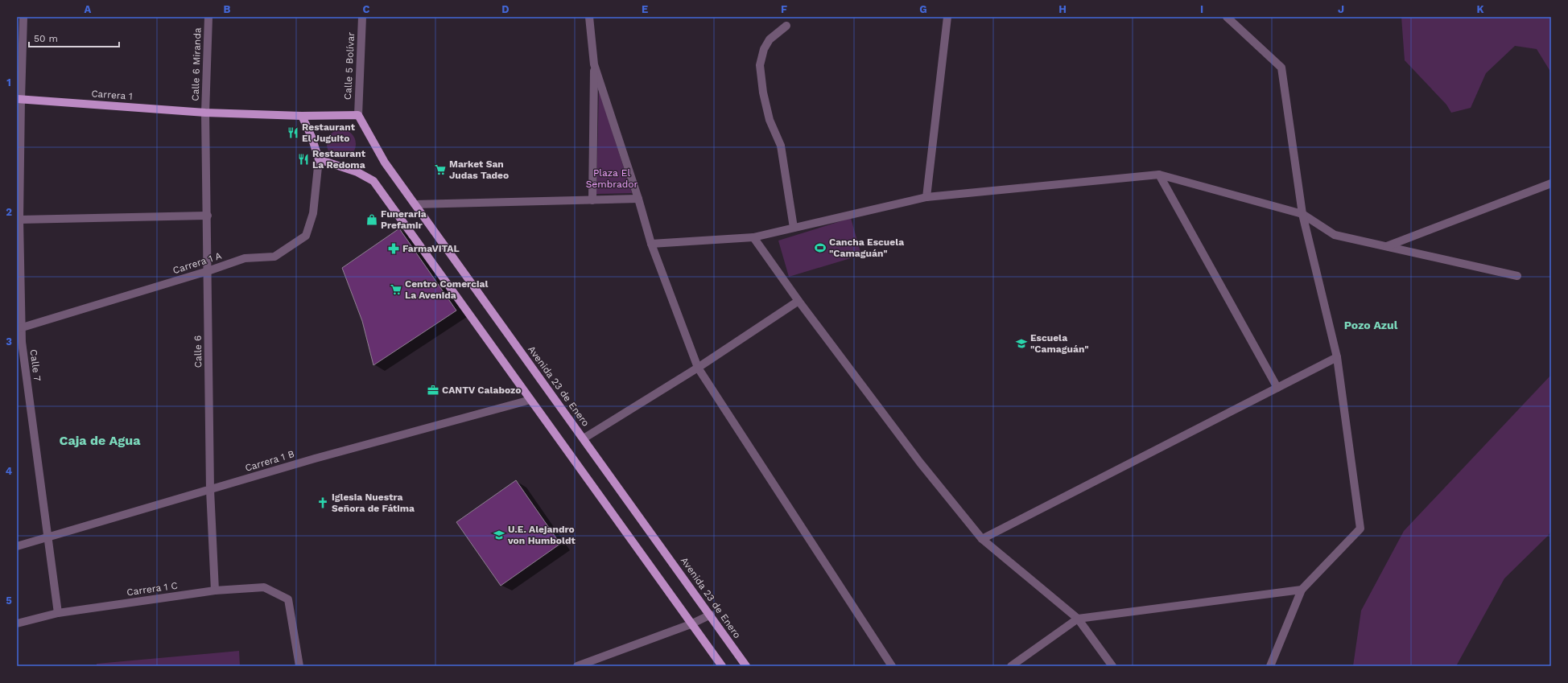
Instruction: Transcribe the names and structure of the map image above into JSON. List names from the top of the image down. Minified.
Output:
{"streets":{"main road":["Carrera 1","Avenida 23 de Enero"],"street":["Calle 6 Miranda","Calle 5 Bolívar","Carrera 1 A","Calle 6","Calle 7","Carrera 1 B","Carrera 1 C"]},"crossings":[["Calle 6 Miranda","Carrera 1"],["Calle 6 Miranda","Calle 6"],["Calle 5 Bolívar","Carrera 1"],["Calle 5 Bolívar","Avenida 23 de Enero"],["Carrera 1","Calle 6"],["Carrera 1","Calle 7"],["Carrera 1","Avenida 23 de Enero"],["Carrera 1 A","Calle 6"],["Carrera 1 A","Calle 7"],["Calle 6","Carrera 1 B"],["Calle 6","Carrera 1 C"],["Calle 7","Carrera 1 B"],["Calle 7","Carrera 1 C"]],"districts":["Pozo Azul","Caja de Agua"],"parks":["Plaza El Sembrador"],"places":{"restaurant":["Restaurant El Juguito","Restaurant La Redoma"],"supermarket":["Market San Judas Tadeo","Centro Comercial La Avenida"],"shop":["Funeraria Prefamir"],"sports":["Cancha Escuela \"Camaguán\""],"pharmacy":["FarmaVITAL"],"school or university":["Escuela \"Camaguán\"","U.E. Alejandro von Humboldt"],"office":["CANTV Calabozo"],"church":["Iglesia Nuestra Señora de Fátima"]},"scale_bar":"50 m","grid":{"columns":["A","B","C","D","E","F","G","H","I","J","K"],"rows":["1","2","3","4","5"]}}
